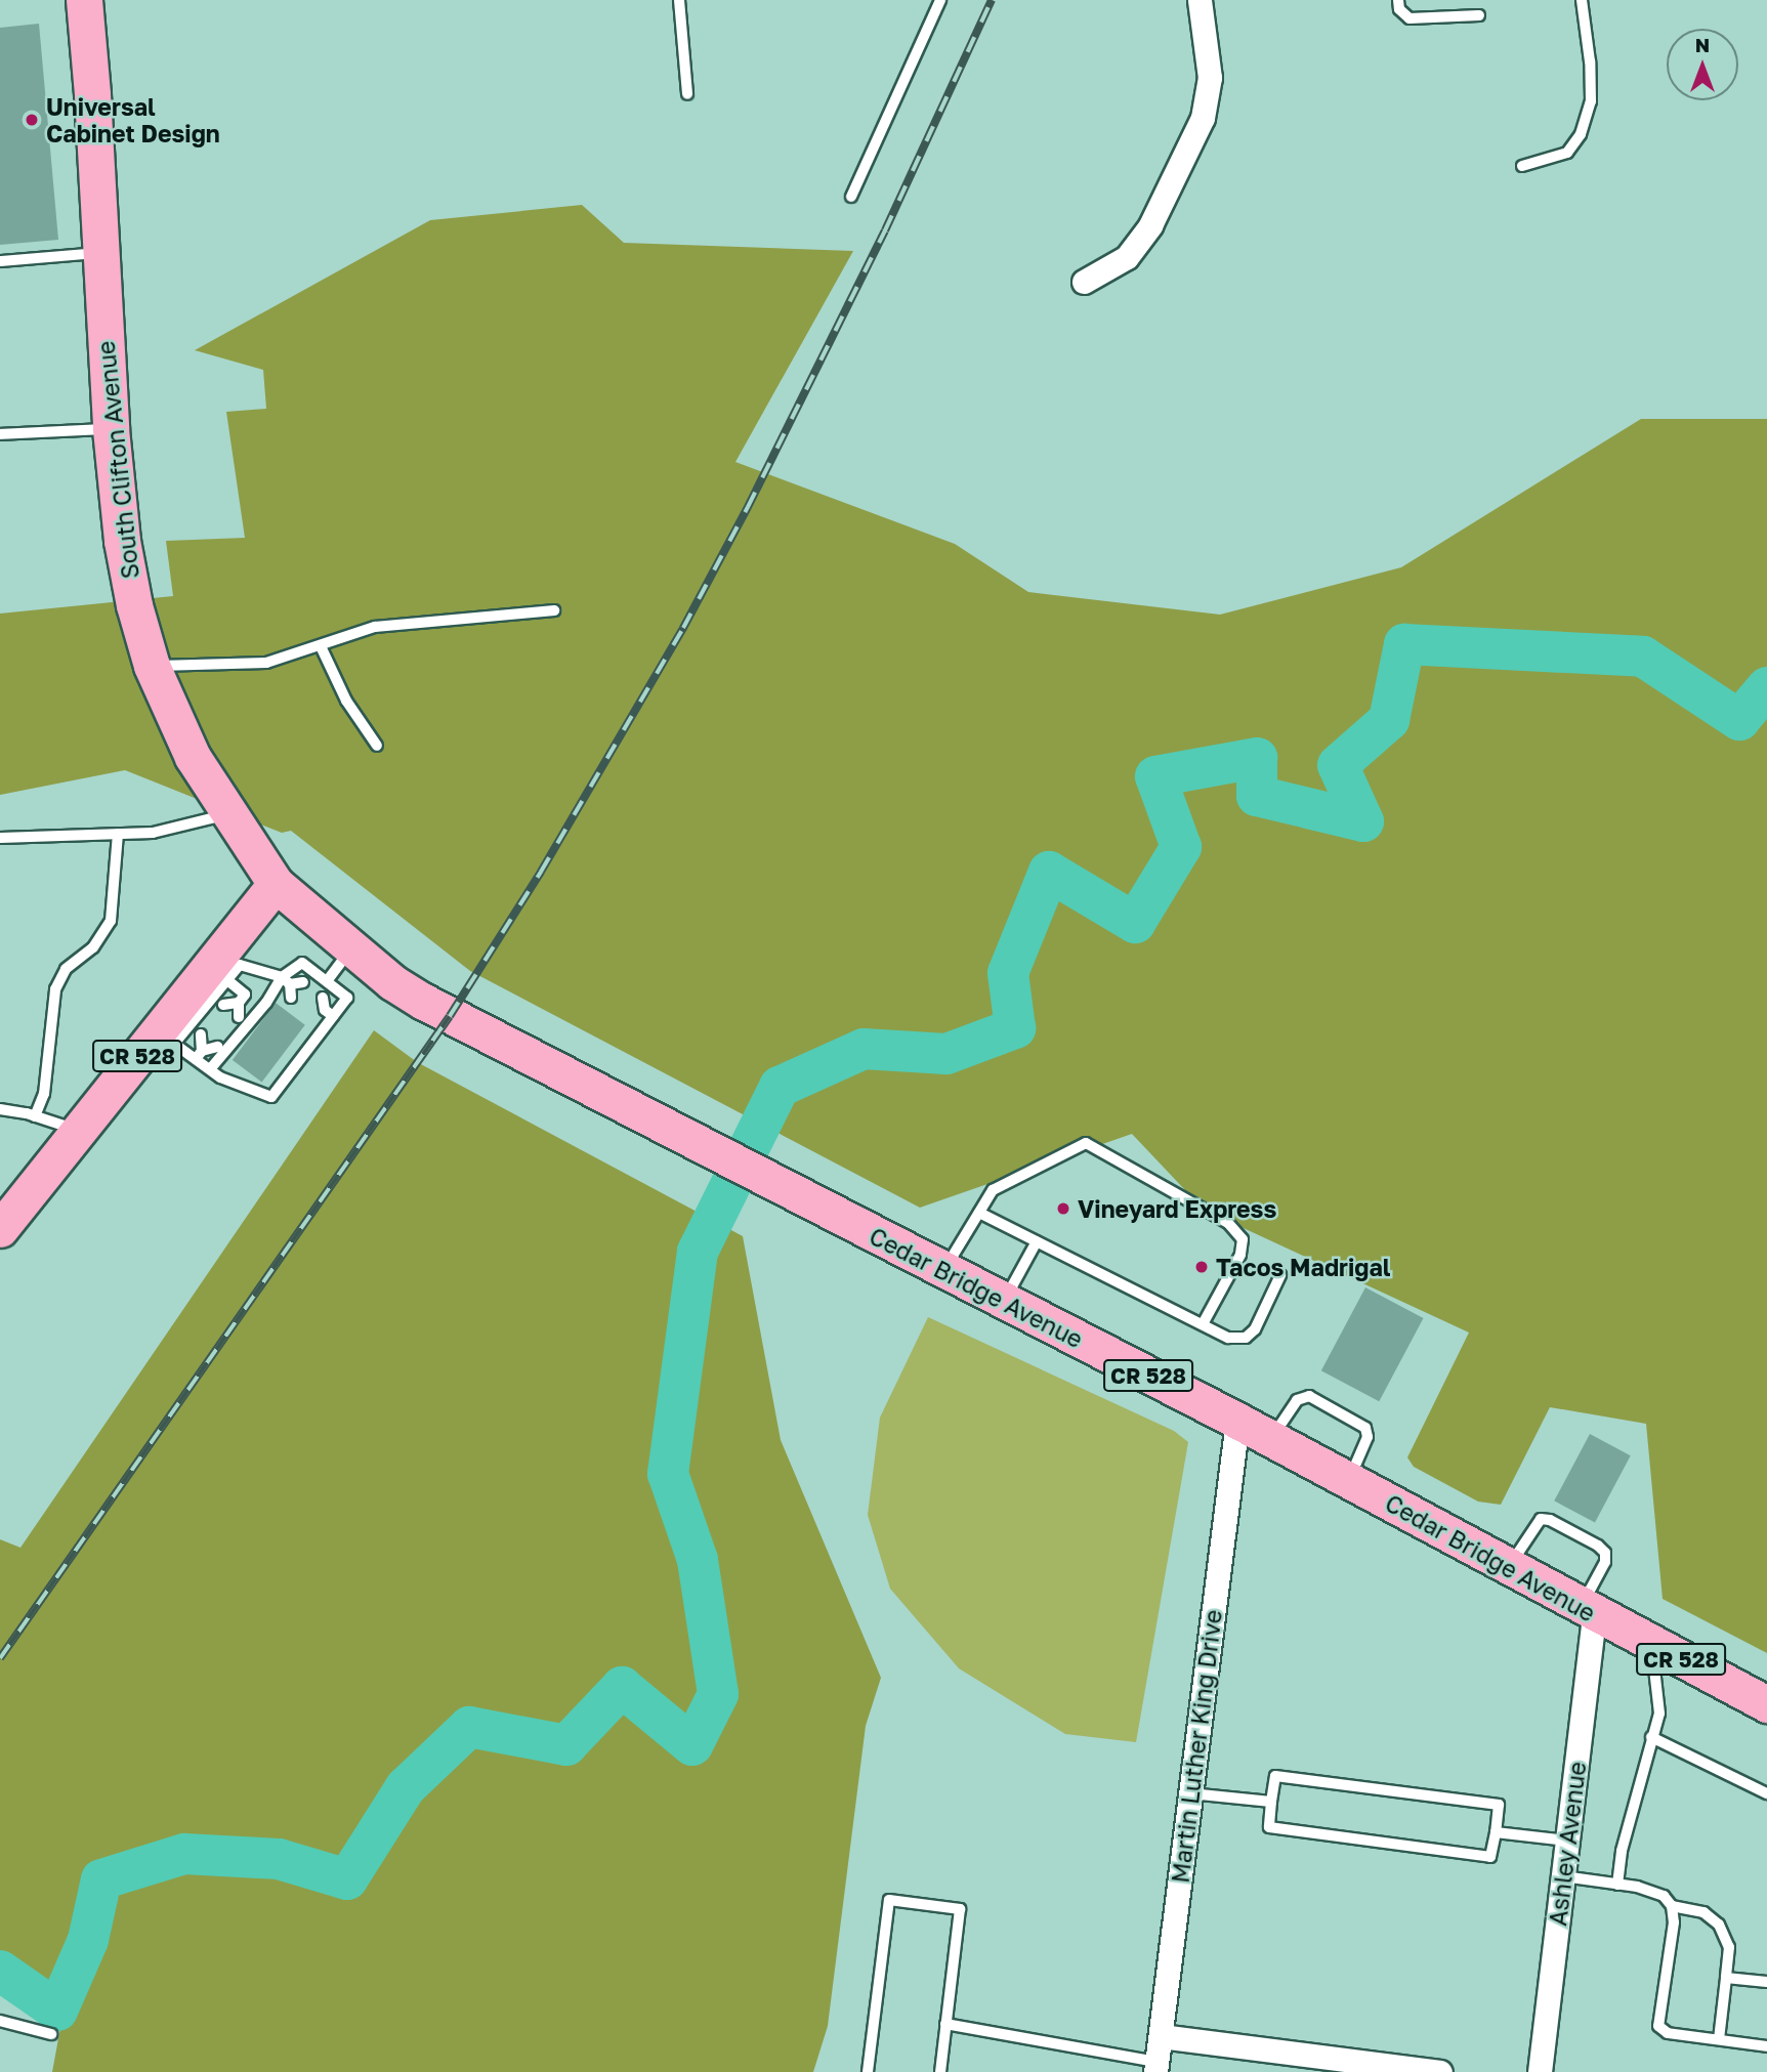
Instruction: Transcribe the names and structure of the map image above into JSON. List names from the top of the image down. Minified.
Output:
{"streets":{"main road":["South Clifton Avenue","CR 528","Cedar Bridge Avenue"],"street":["Martin Luther King Drive","Ashley Avenue"]},"crossings":[["South Clifton Avenue","CR 528"],["CR 528","Cedar Bridge Avenue"],["Cedar Bridge Avenue","Martin Luther King Drive"],["Cedar Bridge Avenue","Ashley Avenue"]],"places":["Universal Cabinet Design","Vineyard Express","Tacos Madrigal"],"north":"top"}
